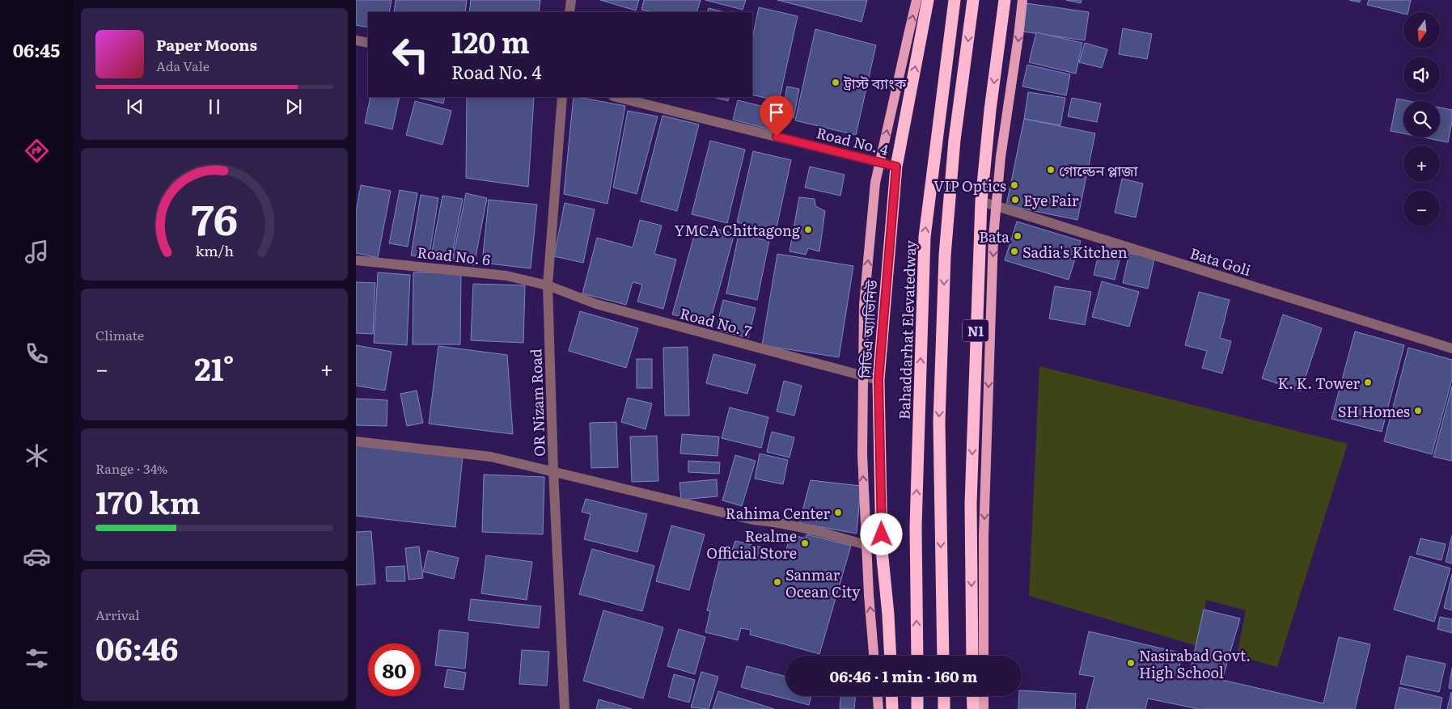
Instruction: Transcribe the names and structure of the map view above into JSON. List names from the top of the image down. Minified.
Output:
{"streets":{"highway":["সিডিএ অ্যাভিনিউ","Bahaddarhat Elevatedway","N1"],"street":["Road No. 4","Road No. 6","Bata Goli","Road No. 7","OR Nizam Road"]},"crossings":[["Road No. 4","সিডিএ অ্যাভিনিউ"],["Road No. 6","Road No. 7"],["Road No. 6","OR Nizam Road"],["Bata Goli","N1"],["Road No. 7","সিডিএ অ্যাভিনিউ"],["Road No. 7","OR Nizam Road"]],"places":["ট্রাস্ট ব্যাংক","গোল্ডেন প্লাজা","VIP Optics","Eye Fair","YMCA Chittagong","Bata","Sadia's Kitchen","K. K. Tower","SH Homes","Rahima Center","Realme Official Store","Sanmar Ocean City","Nasirabad Govt. High School"],"north":"bottom","page":{"tabs":"06:45","map_buttons":["+","−"],"turn":["120 m","Road No. 4"],"song":["Paper Moons","Ada Vale"],"tile":["Climate",["Range · 34%","170 km"],["Arrival","06:46"]],"heat":["−","21°","+"],"limit":"80","trip":"06:46 · 1 min · 160 m","gauge":["76","km/h"]}}
